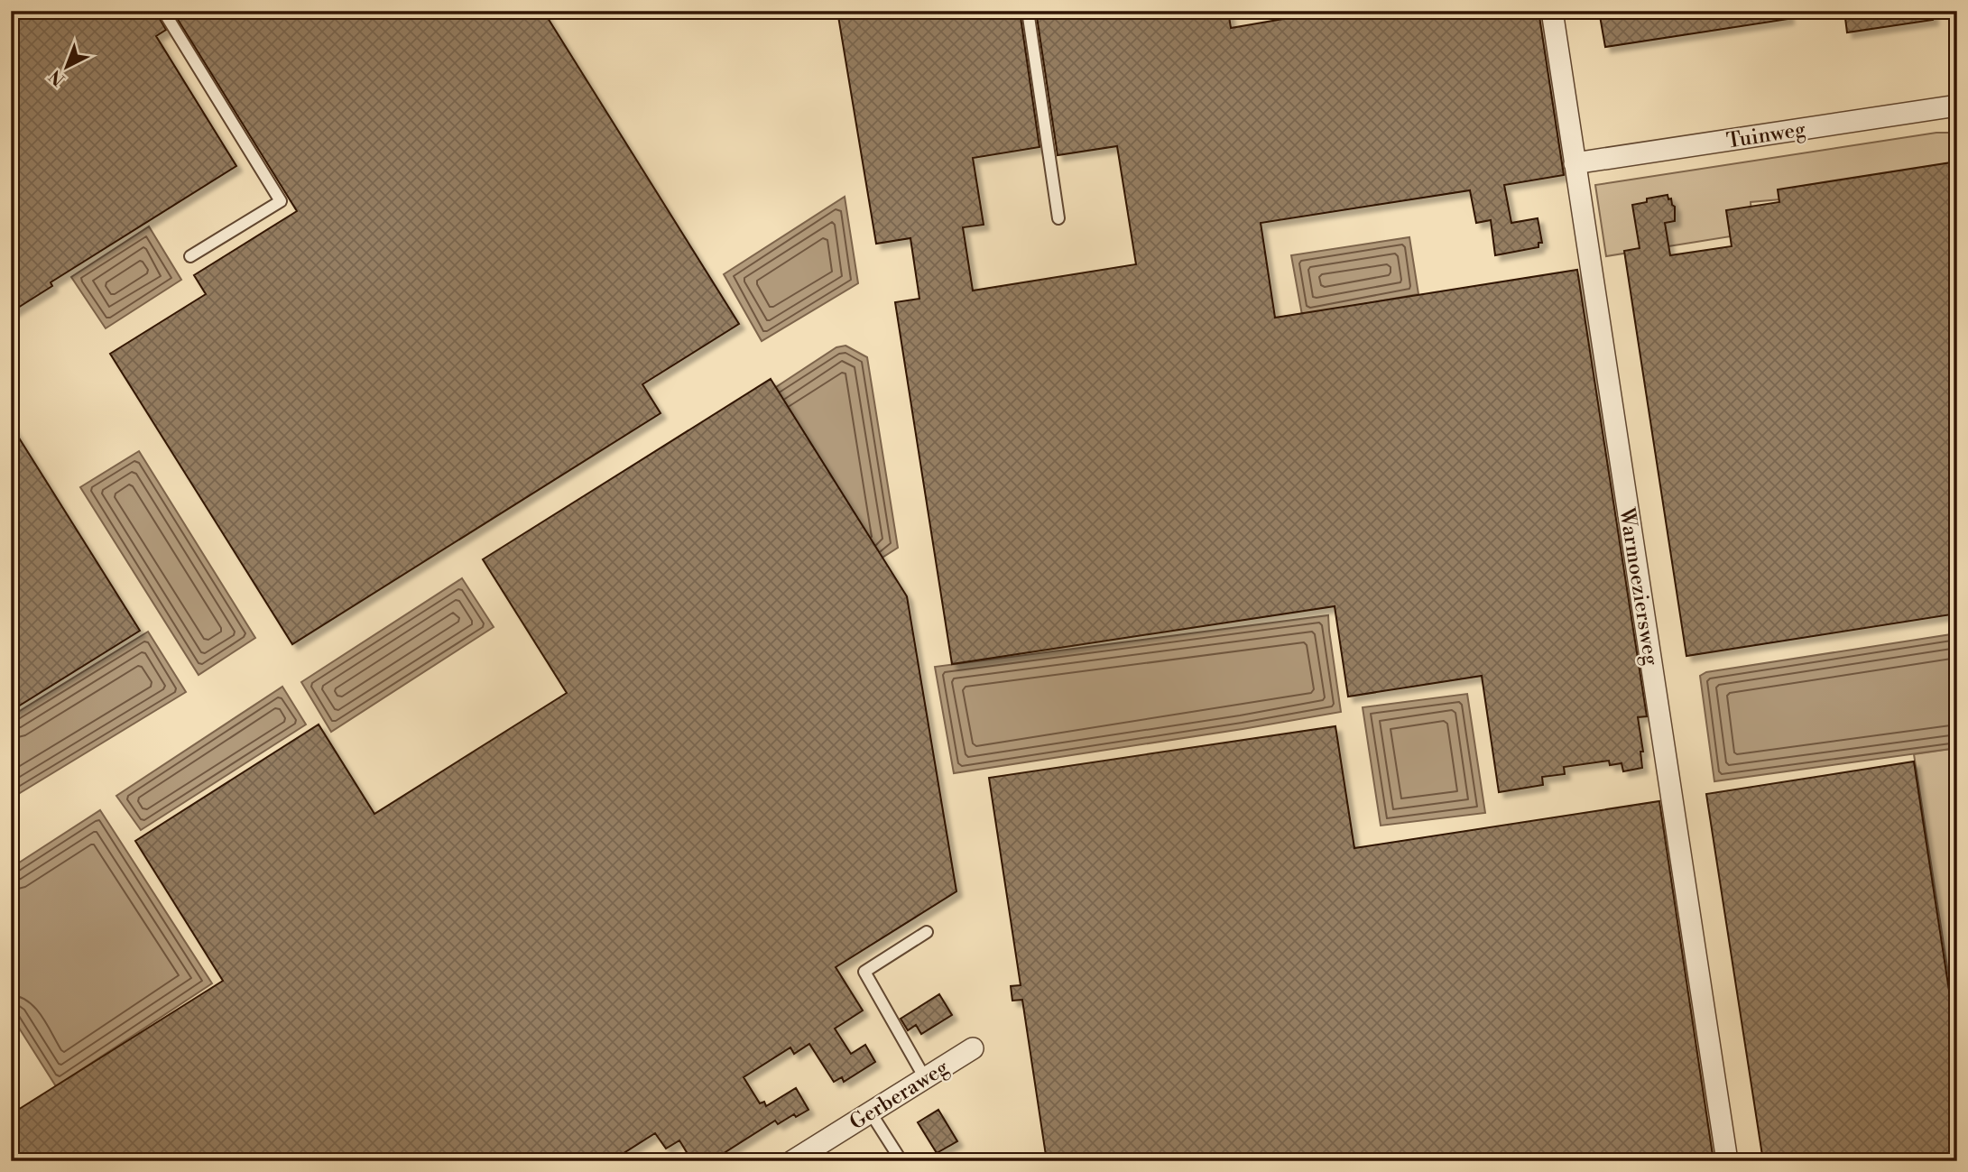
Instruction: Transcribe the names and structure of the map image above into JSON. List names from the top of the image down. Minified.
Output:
{"streets":{"street":["Tuinweg","Warmoeziersweg","Gerberaweg"]},"crossings":[["Tuinweg","Warmoeziersweg"]],"north":"bottom left"}
